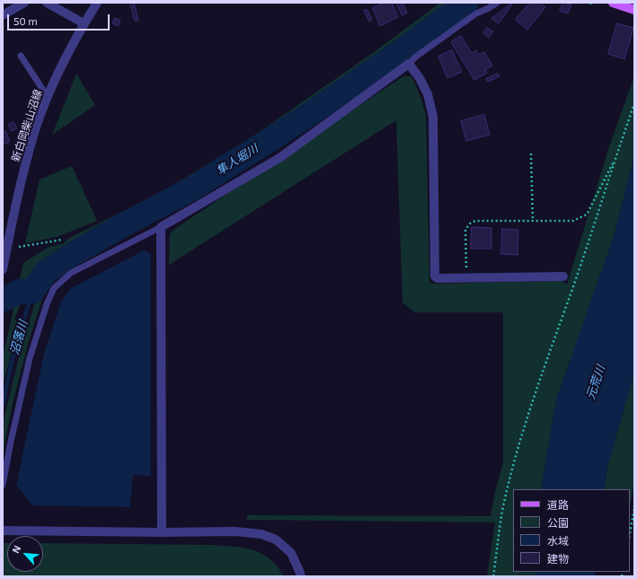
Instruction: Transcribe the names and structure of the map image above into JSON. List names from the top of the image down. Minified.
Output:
{"streets":{"street":["新白岡柴山沼線"]},"water":["隼人堀川","沼落川","元荒川"],"legend":["道路","公園","水域","建物"],"scale_bar":"50 m","north":"top left"}
